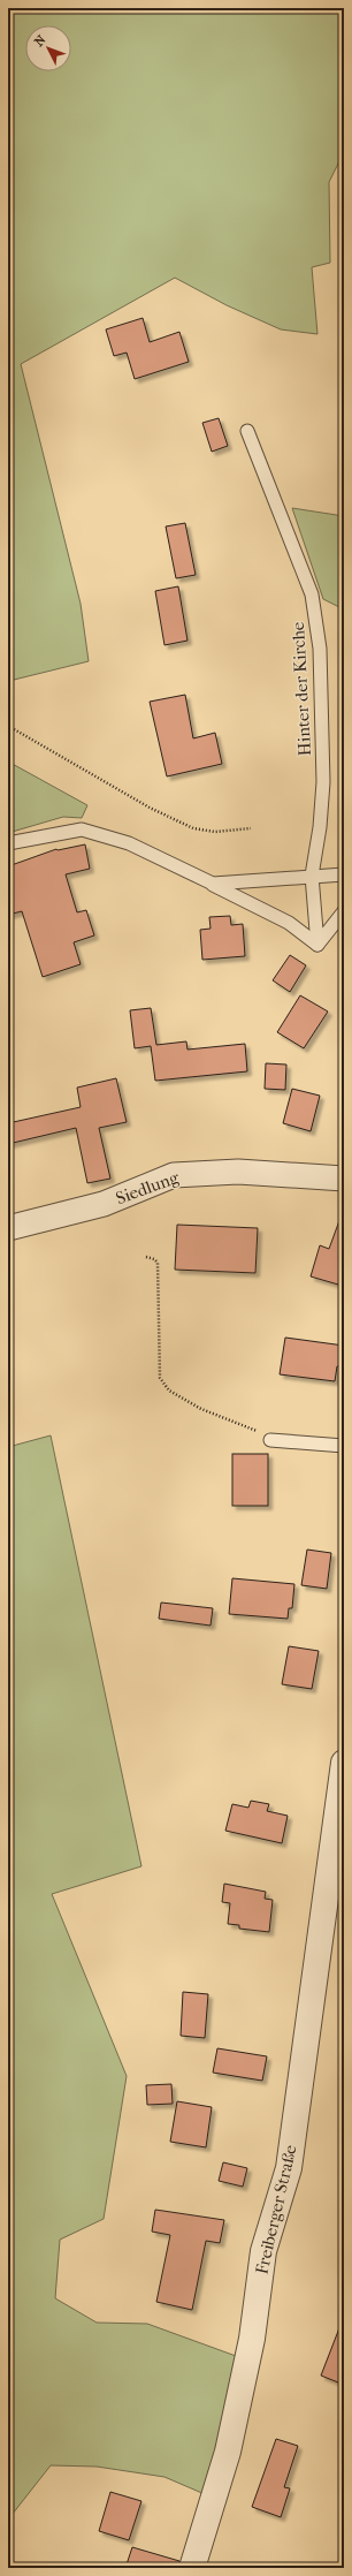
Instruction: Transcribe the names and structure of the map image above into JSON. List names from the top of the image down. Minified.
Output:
{"streets":{"street":["Siedlung","Freiberger Straße"],"lane":["Hinter der Kirche"]},"north":"top left"}
